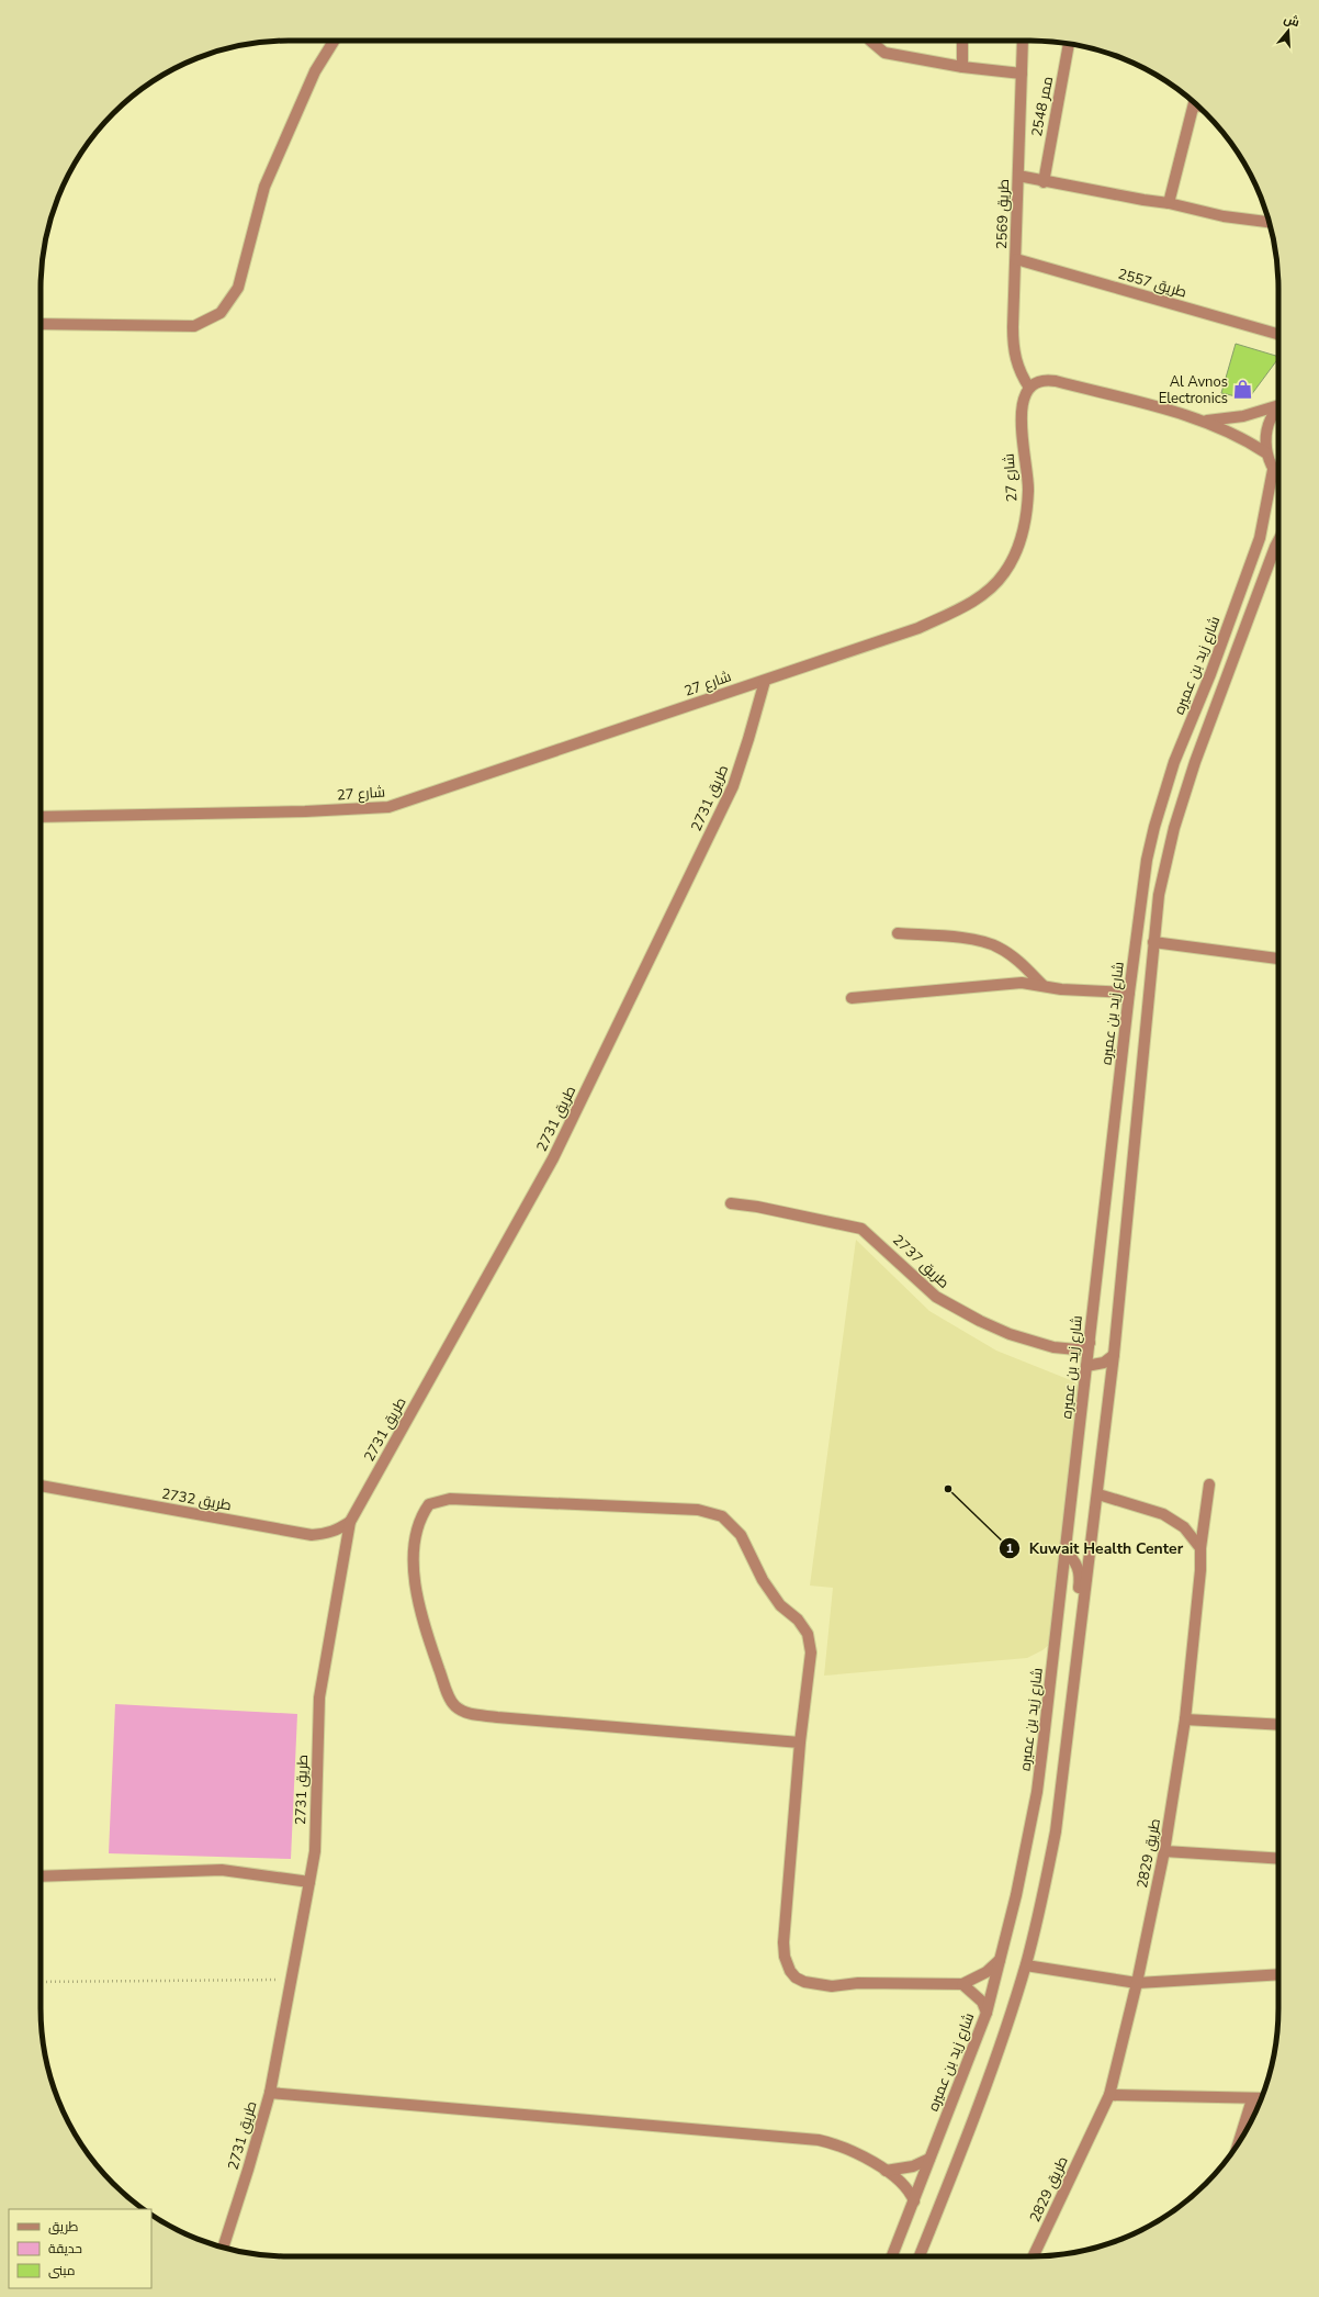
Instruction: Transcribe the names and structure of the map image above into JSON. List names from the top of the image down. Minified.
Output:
{"streets":{"street":["ممر 2548","طريق 2569","طريق 2557","شارع 27","شارع زيد بن عميره","طريق 2731","طريق 2737","طريق 2732","طريق 2829"]},"crossings":[["طريق 2569","طريق 2557"],["طريق 2569","شارع 27"],["شارع 27","طريق 2731"],["شارع زيد بن عميره","طريق 2737"],["طريق 2731","طريق 2732"]],"places":{"shop":["Al Avnos Electronics"],"other":["Kuwait Health Center"]},"legend":["طريق","حديقة","مبنى"],"north":"top"}
